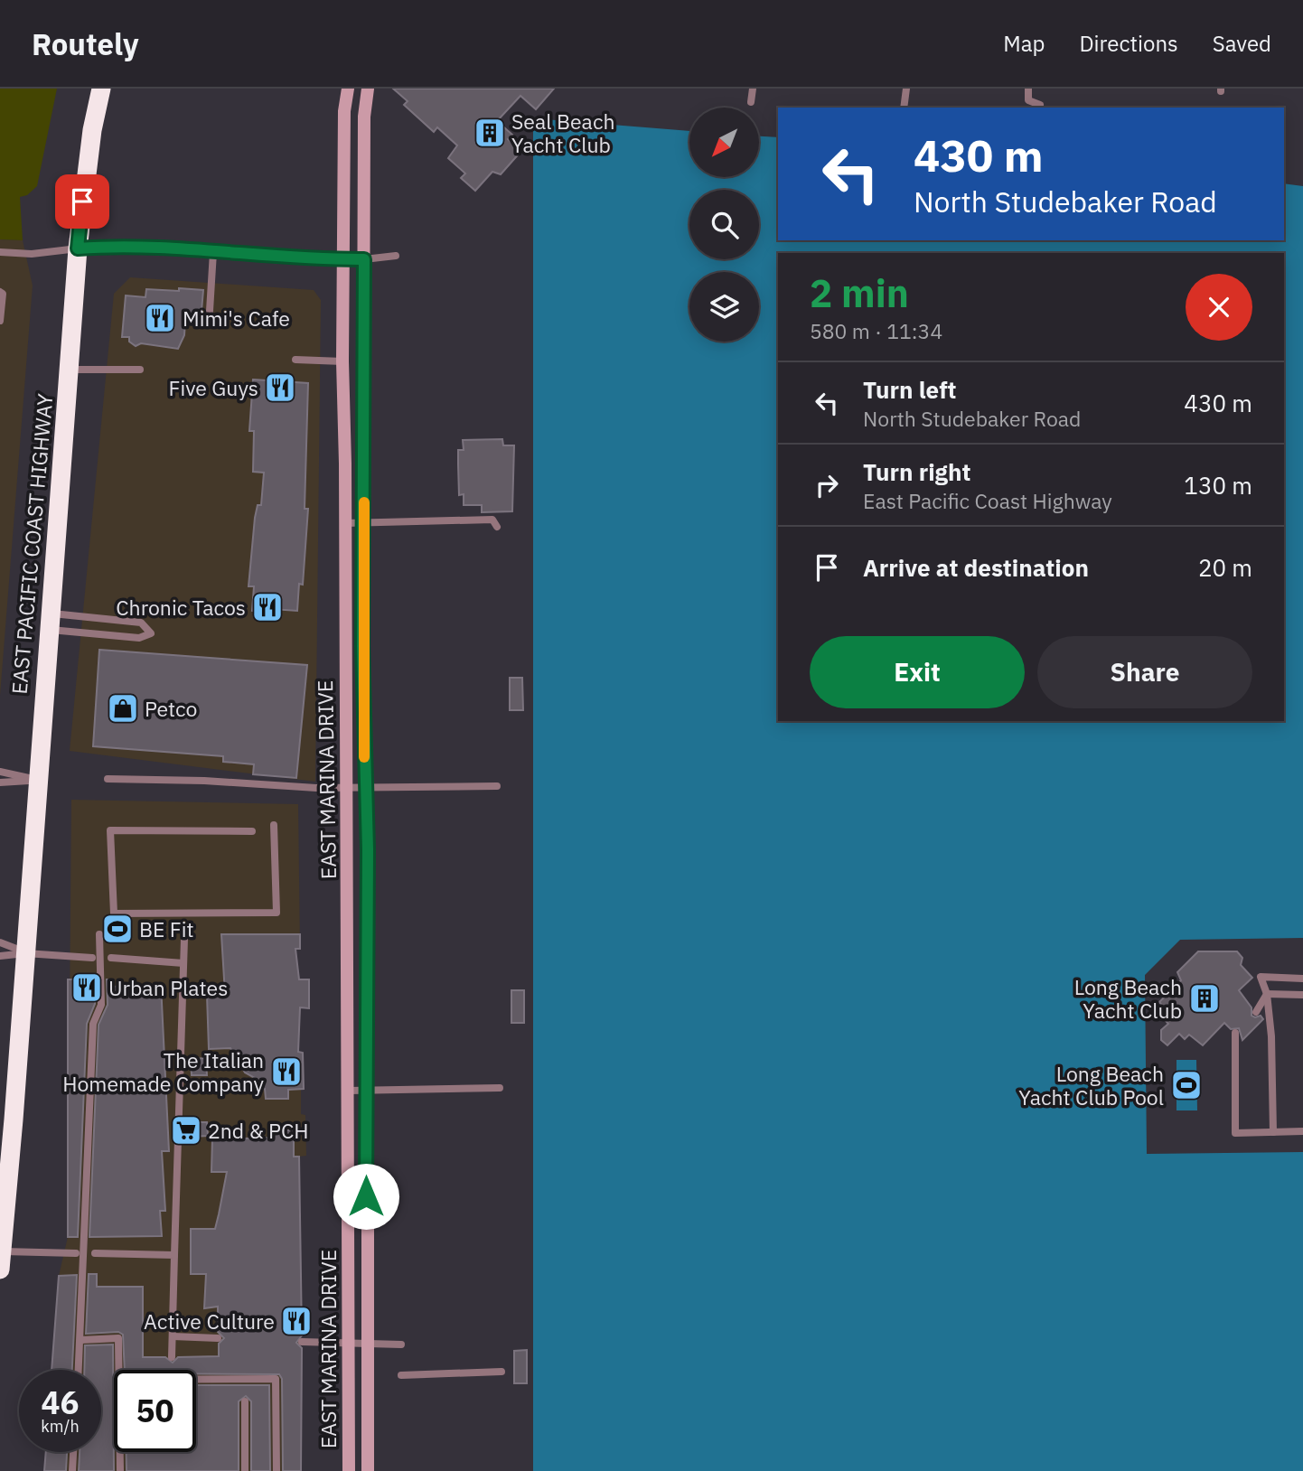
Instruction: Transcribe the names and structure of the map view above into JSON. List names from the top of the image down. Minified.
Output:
{"streets":{"highway":["EAST PACIFIC COAST HIGHWAY"],"main road":["EAST MARINA DRIVE"]},"places":{"building":["Seal Beach Yacht Club","Long Beach Yacht Club"],"restaurant":["Mimi's Cafe","Five Guys","Chronic Tacos","Urban Plates","The Italian Homemade Company","Active Culture"],"shop":["Petco"],"sports":["BE Fit","Long Beach Yacht Club Pool"],"supermarket":["2nd & PCH"]},"north":"bottom left","page":{"header":"Routely","nav":["Map","Directions","Saved"],"turn":["430 m","North Studebaker Road"],"heading":["2 min","580 m · 11:34"],"list":[{"name":"Turn left","note":"North Studebaker Road","value":"430 m"},{"name":"Turn right","note":"East Pacific Coast Highway","value":"130 m"},{"name":"Arrive at destination","value":"20 m"}],"buttons":["Exit","Share"],"speed":"46 km/h","limit":"50"}}
